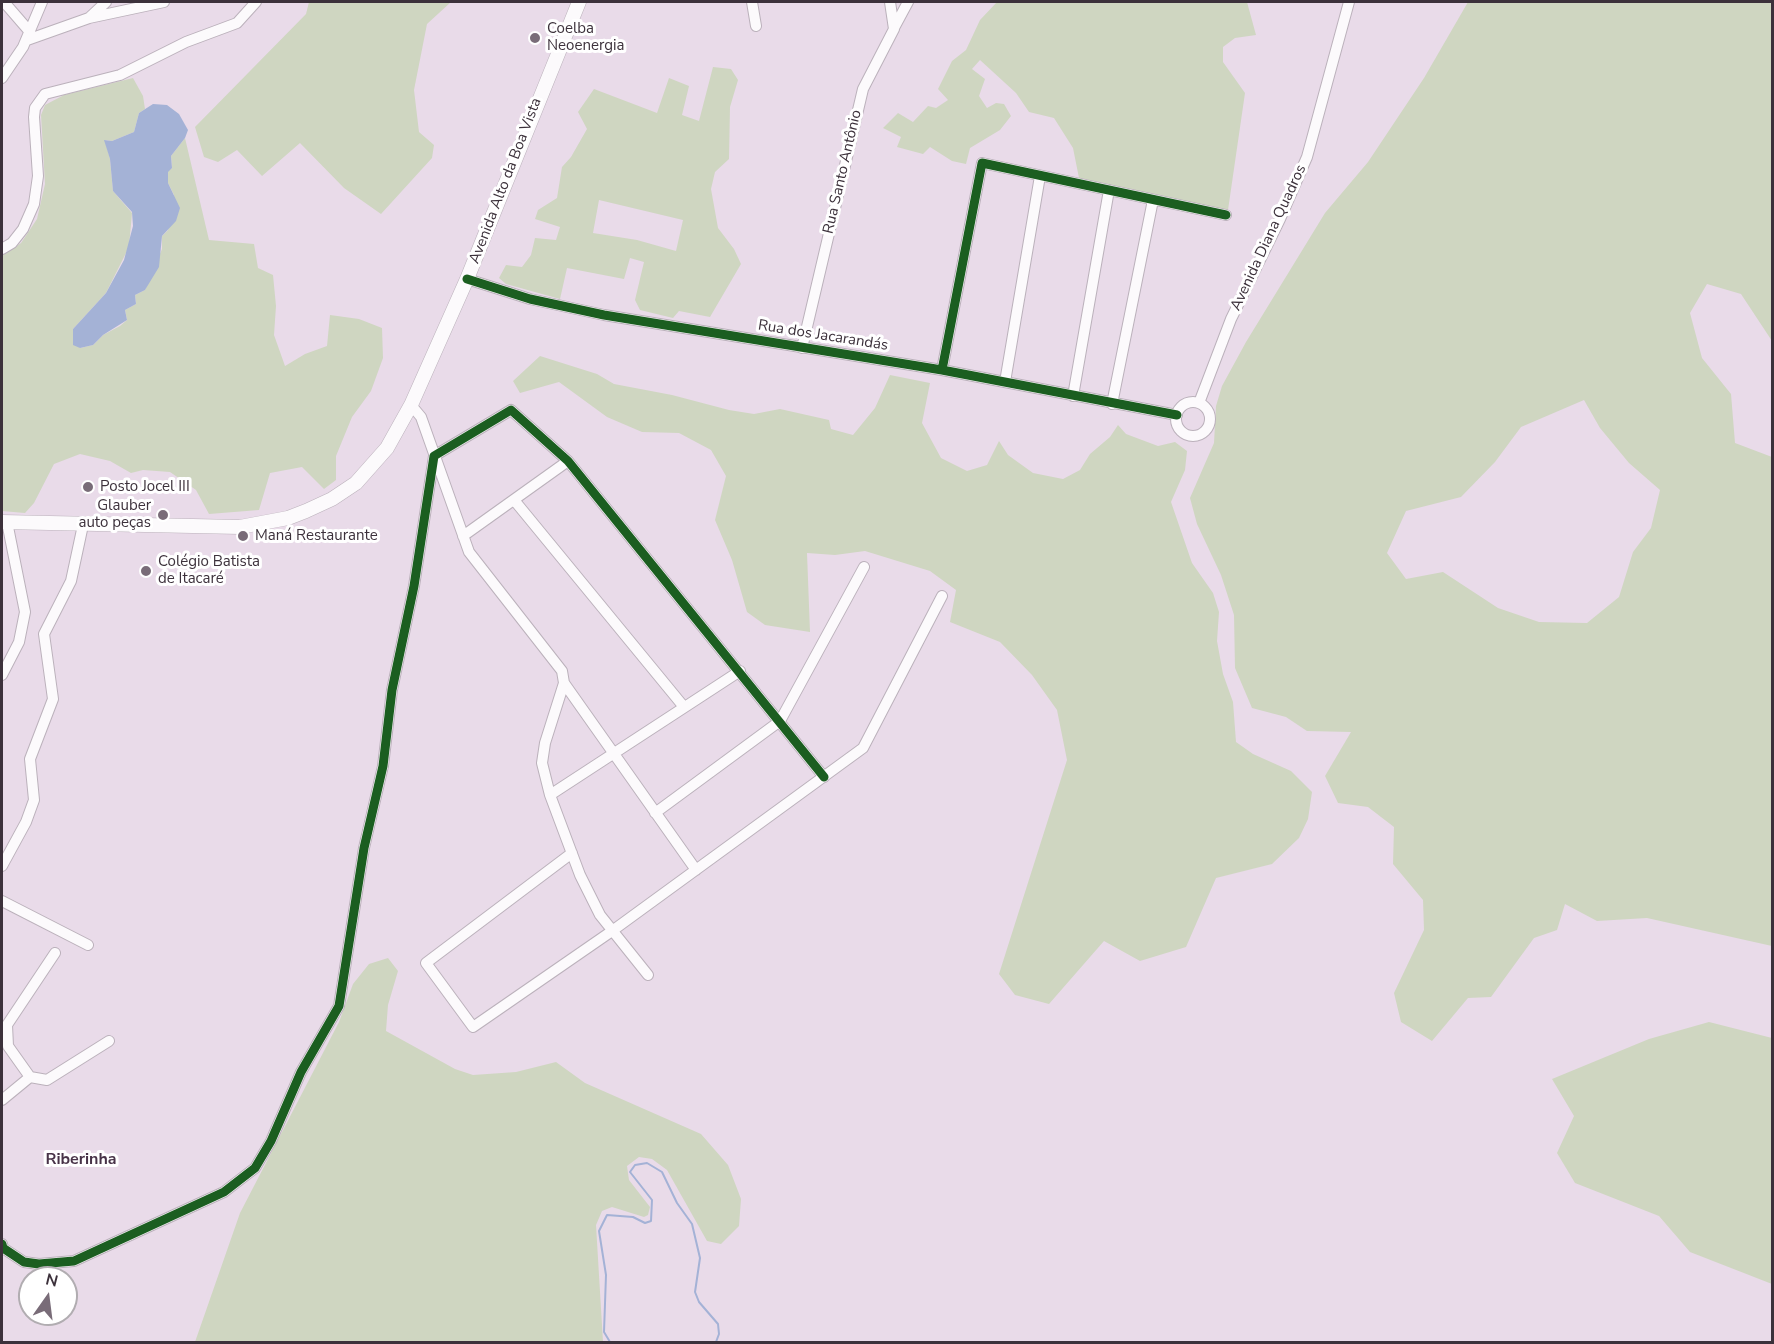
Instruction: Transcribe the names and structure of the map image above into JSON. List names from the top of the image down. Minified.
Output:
{"streets":{"main road":["Avenida Alto da Boa Vista"],"street":["Rua Santo Antônio","Avenida Diana Quadros","Rua dos Jacarandás"]},"crossings":[["Rua Santo Antônio","Rua dos Jacarandás"],["Avenida Alto da Boa Vista","Rua dos Jacarandás"],["Avenida Diana Quadros","Rua dos Jacarandás"]],"districts":["Riberinha"],"places":["Coelba Neoenergia","Posto Jocel III","Glauber auto peças","Maná Restaurante","Colégio Batista de Itacaré"],"north":"top"}
